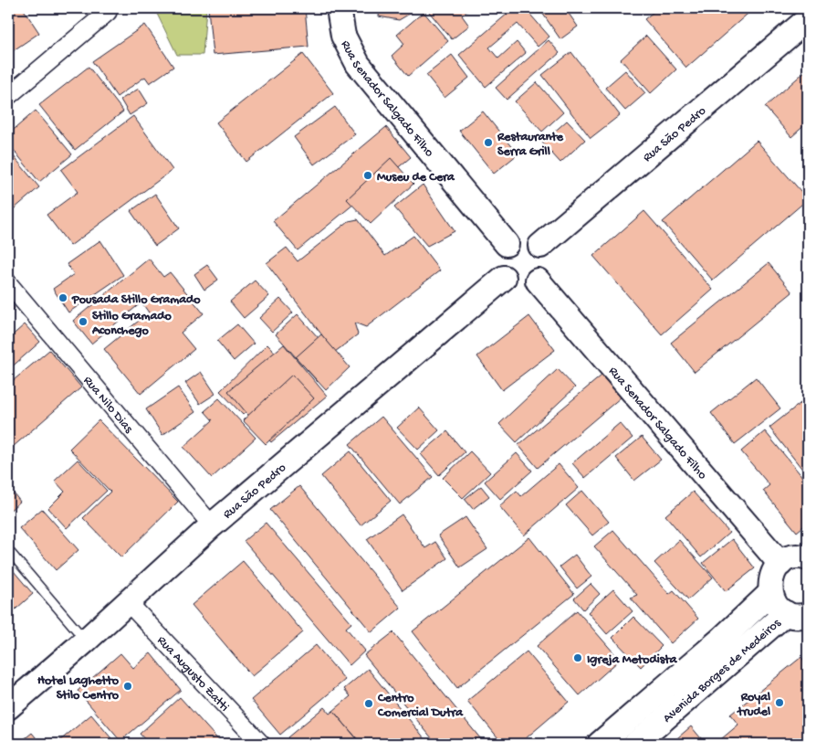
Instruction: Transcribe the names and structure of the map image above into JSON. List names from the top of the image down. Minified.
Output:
{"streets":{"main road":["Rua Senador Salgado Filho","Rua São Pedro","Avenida Borges de Medeiros"],"street":["Rua Nilo Dias","Rua Augusto Zatti"]},"crossings":[["Rua Senador Salgado Filho","Rua São Pedro"],["Rua São Pedro","Rua Nilo Dias"],["Rua São Pedro","Rua Augusto Zatti"]],"places":["Restaurante Serra Grill","Museu de Cera","Pousada Stillo Gramado","Stillo Gramado Aconchego","Igreja Metodista","Hotel Laghetto Stilo Centro","Royal trudel","Centro Comercial Dutra"]}
